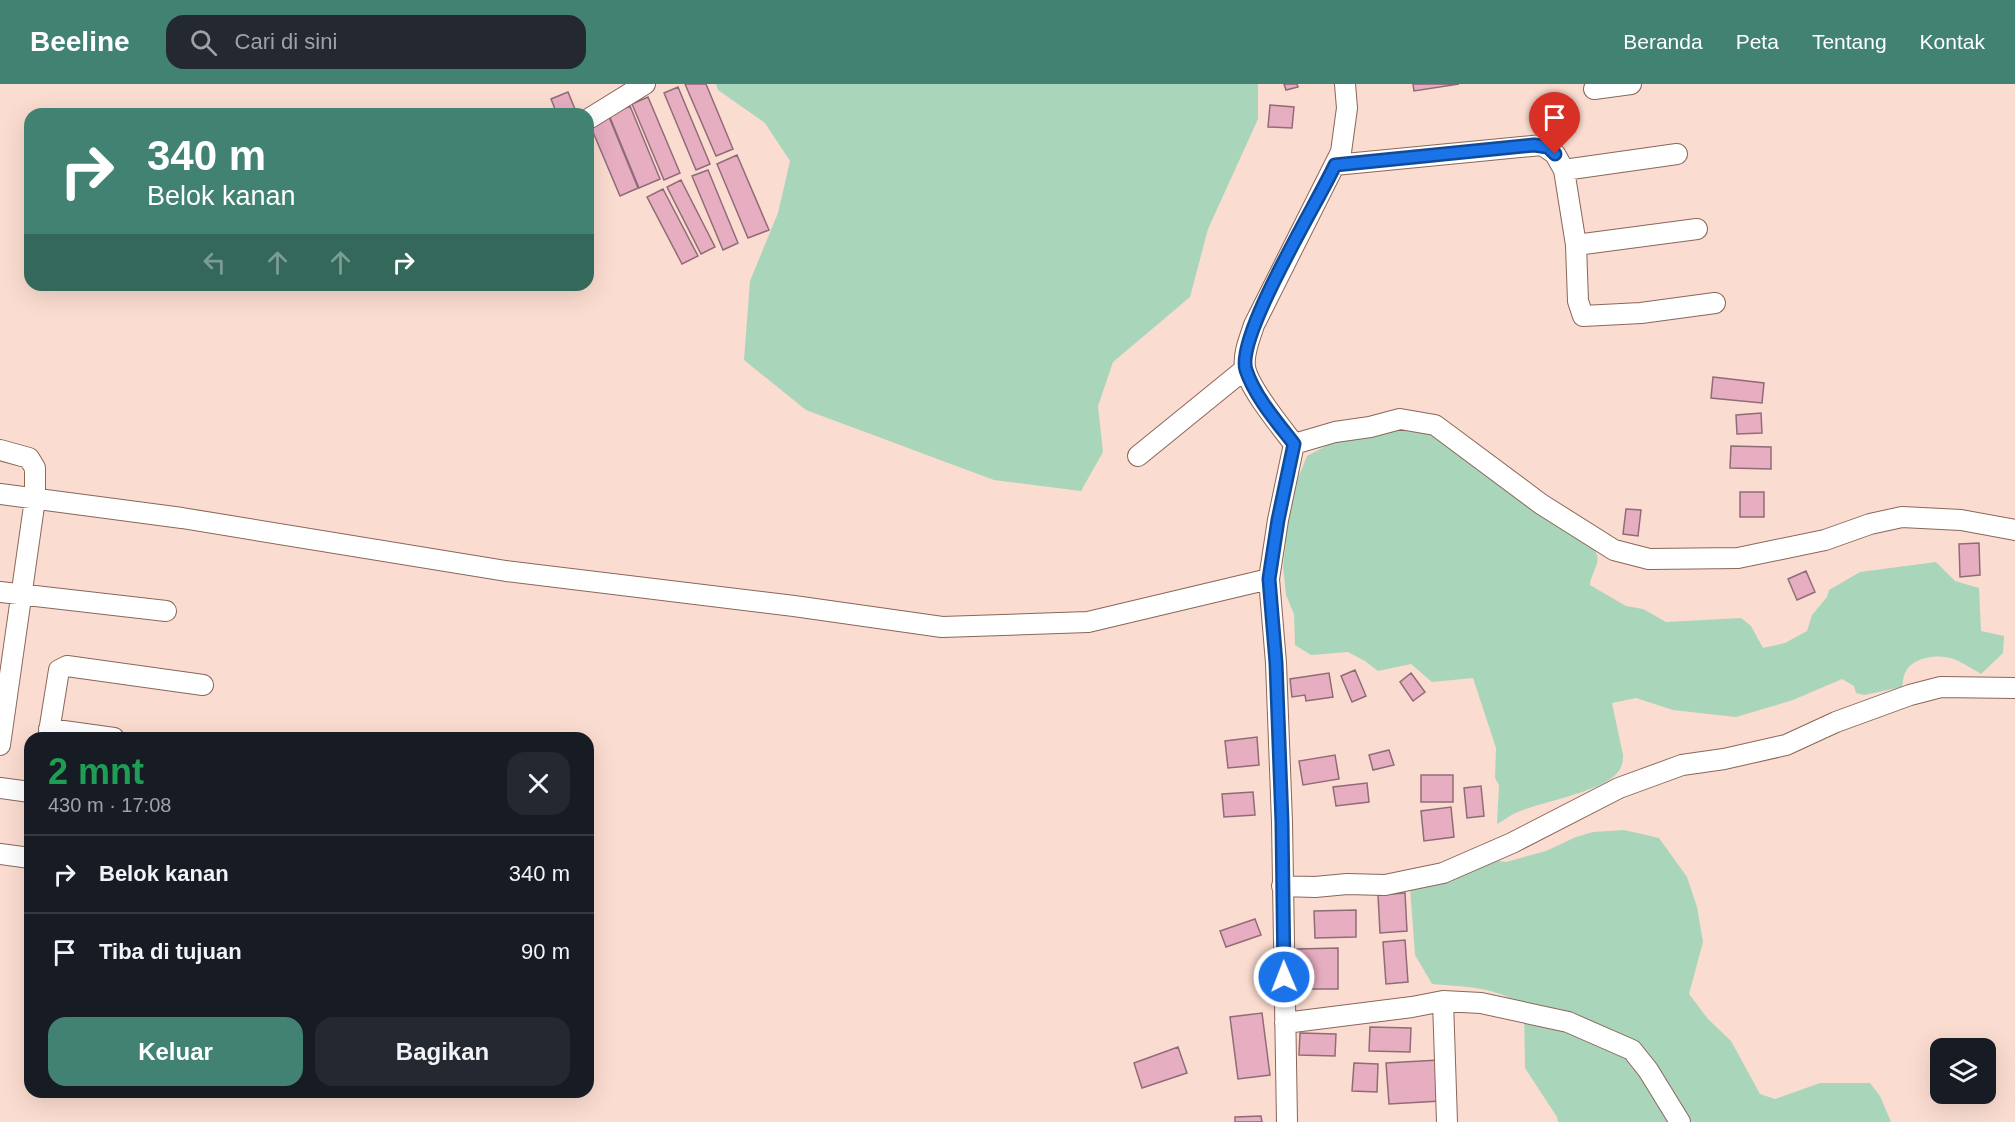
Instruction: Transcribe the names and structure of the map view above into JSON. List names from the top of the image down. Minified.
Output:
{"page":{"header":"Beeline","search":"Cari di sini","nav":["Beranda","Peta","Tentang","Kontak"],"turn":["340 m","Belok kanan"],"heading":["2 mnt","430 m · 17:08"],"list":[{"name":"Belok kanan","value":"340 m"},{"name":"Tiba di tujuan","value":"90 m"}],"buttons":["Keluar","Bagikan"]}}
